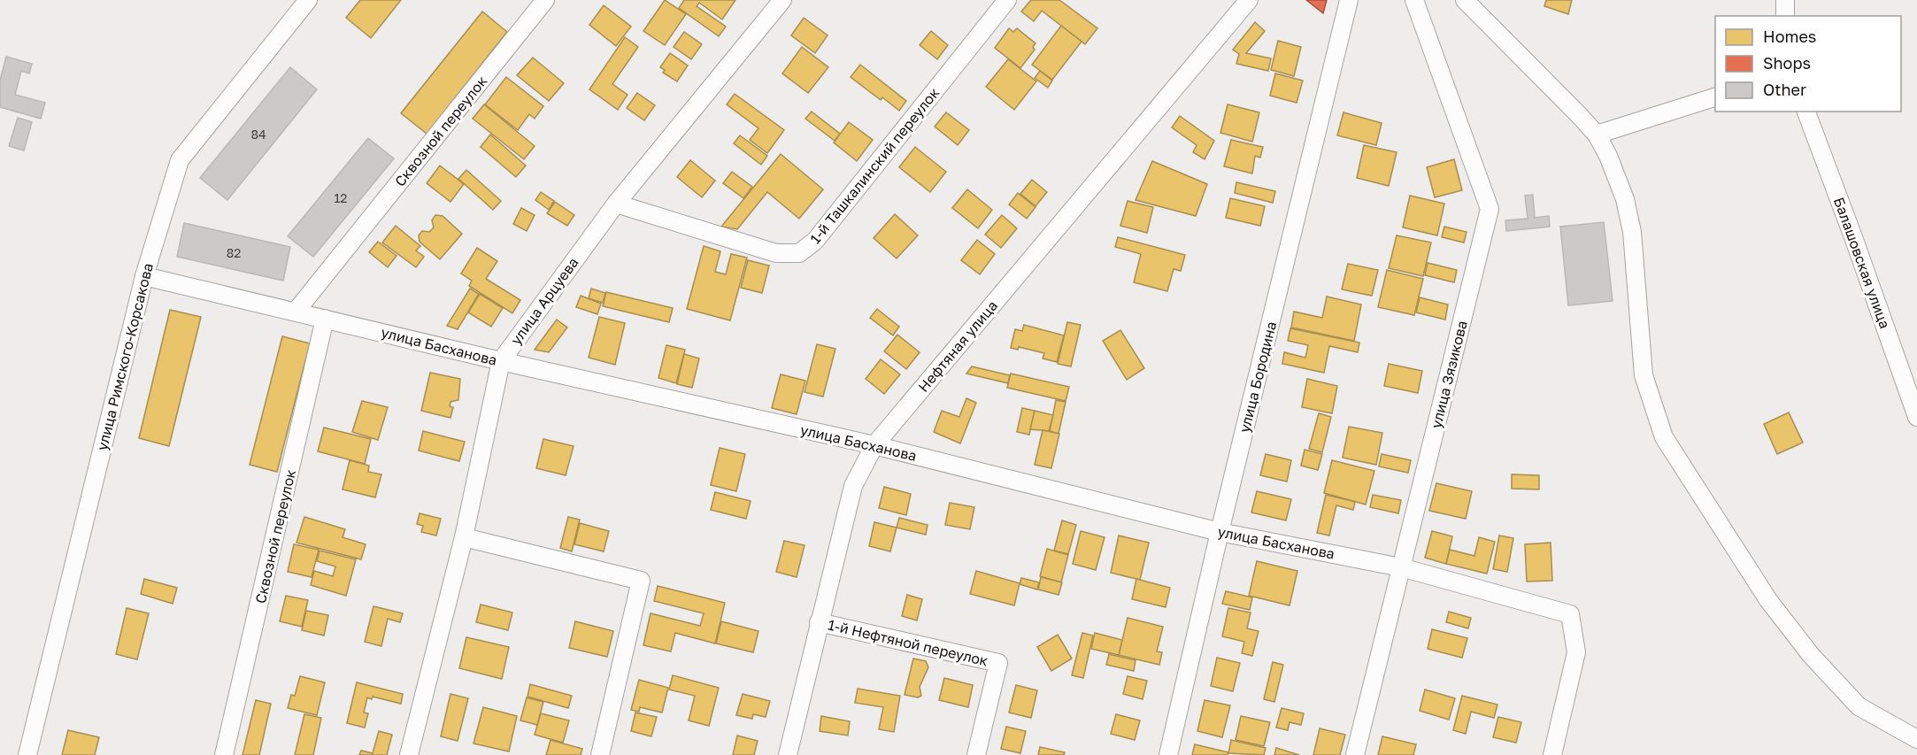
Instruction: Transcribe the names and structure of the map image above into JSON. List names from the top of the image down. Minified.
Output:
{"streets":{"street":["Сквозной переулок","1-й Ташкалинский переулок","Балашовская улица","улица Арцуева","улица Басханова","Нефтяная улица","улица Римского-Корсакова","улица Зязикова","улица Бородина","1-й Нефтяной переулок"]},"crossings":[["Сквозной переулок","улица Басханова"],["1-й Ташкалинский переулок","улица Арцуева"],["улица Арцуева","улица Басханова"],["улица Басханова","Нефтяная улица"],["улица Басханова","улица Римского-Корсакова"],["улица Басханова","улица Зязикова"],["улица Басханова","улица Бородина"],["Нефтяная улица","1-й Нефтяной переулок"]],"house_numbers":["84","12","82"],"legend":["Homes","Shops","Other"]}
